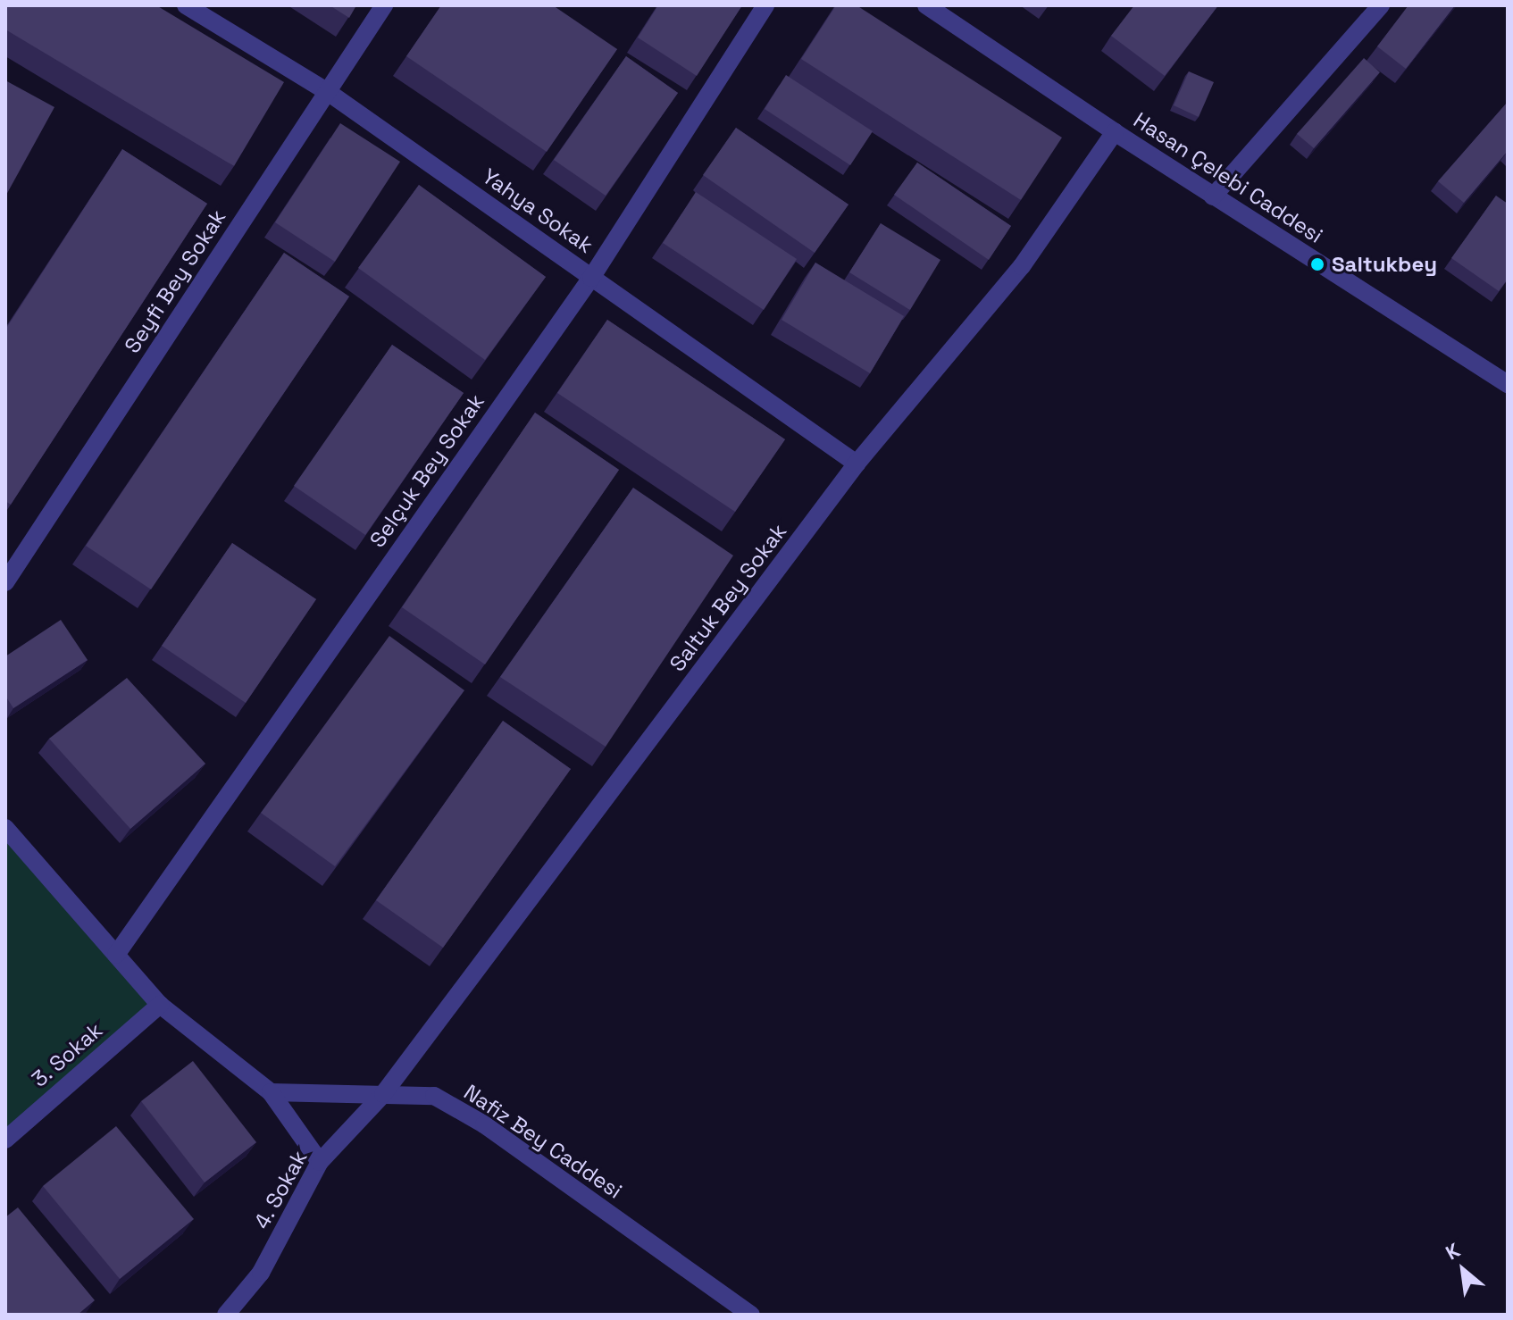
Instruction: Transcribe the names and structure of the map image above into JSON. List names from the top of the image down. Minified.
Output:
{"streets":{"street":["Hasan Çelebi Caddesi","Yahya Sokak","Seyfi Bey Sokak","Selçuk Bey Sokak","Saltuk Bey Sokak","3. Sokak","Nafiz Bey Caddesi","4. Sokak"]},"crossings":[["Hasan Çelebi Caddesi","Saltuk Bey Sokak"],["Yahya Sokak","Seyfi Bey Sokak"],["Yahya Sokak","Selçuk Bey Sokak"],["Yahya Sokak","Saltuk Bey Sokak"],["Saltuk Bey Sokak","Nafiz Bey Caddesi"],["Saltuk Bey Sokak","4. Sokak"],["Nafiz Bey Caddesi","4. Sokak"]],"places":["Saltukbey"],"north":"top left"}
